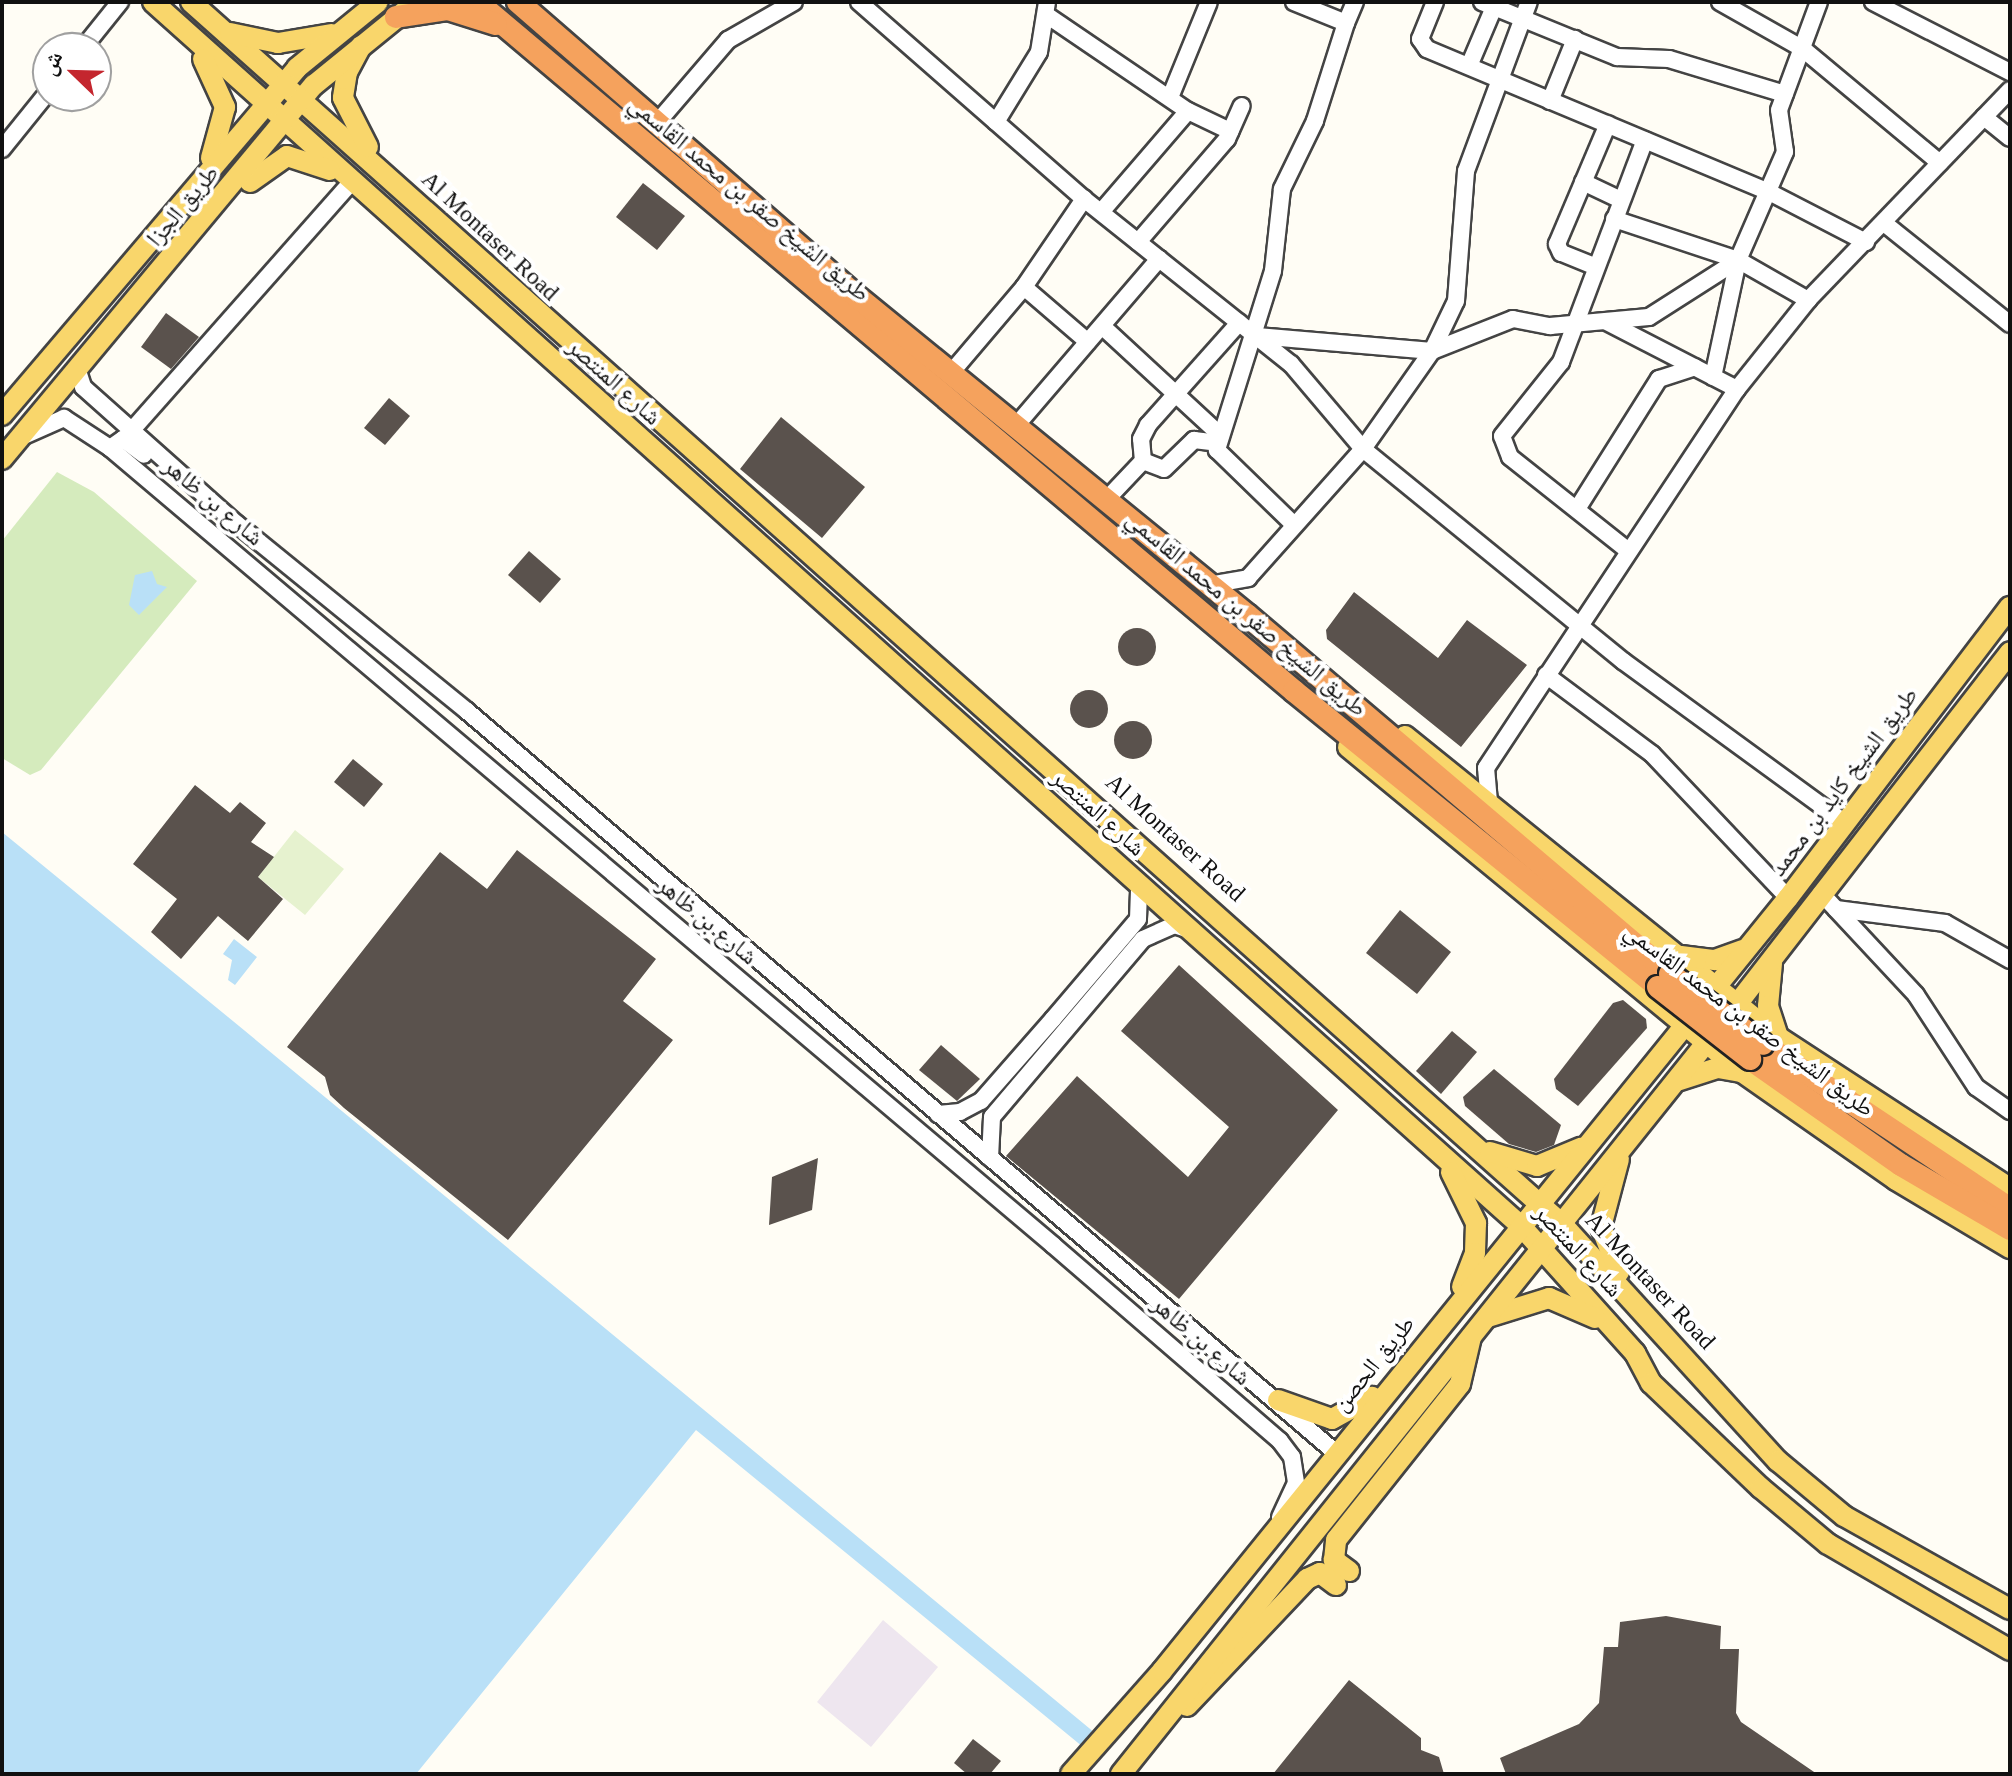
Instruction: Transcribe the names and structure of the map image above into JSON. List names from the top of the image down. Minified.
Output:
{"streets":{"highway":["طريق الشيخ صقر بن محمد القاسمي"],"main road":["طريق الجزا","Al Montaser Road","شارع المنتصر","طريق الشيخ كايد بن محمد","طريق الحصن"],"street":["شارع بن ظاهر"]},"crossings":[["طريق الجزا","Al Montaser Road"],["طريق الجزا","شارع المنتصر"],["طريق الجزا","شارع بن ظاهر"],["Al Montaser Road","طريق الحصن"],["شارع المنتصر","طريق الحصن"],["شارع بن ظاهر","طريق الحصن"],["طريق الشيخ كايد بن محمد","طريق الحصن"]],"north":"top left"}
